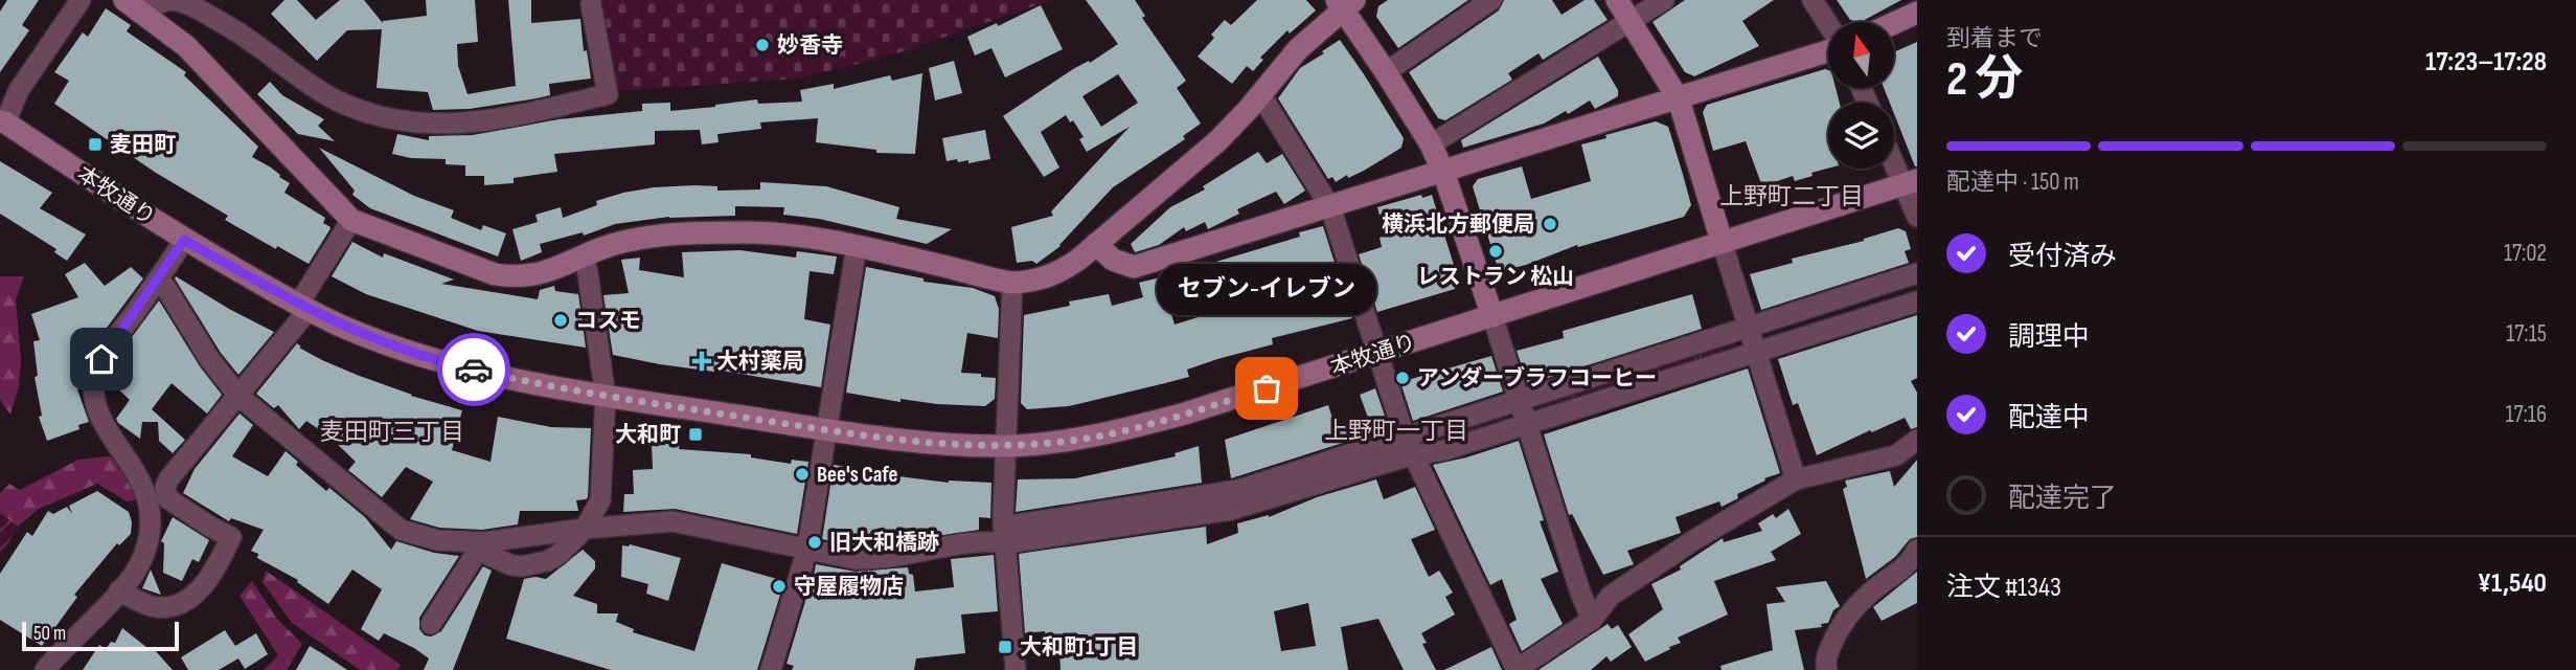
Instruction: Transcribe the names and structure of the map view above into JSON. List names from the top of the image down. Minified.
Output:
{"streets":{"street":["本牧通り"]},"districts":["上野町二丁目","上野町一丁目","麦田町三丁目"],"places":{"other":["妙香寺","横浜北方郵便局","レストラン 松山","コスモ","アンダーブラフコーヒー","セブン-イレブン","Bee's Cafe","旧大和橋跡","守屋履物店"],"transit":["麦田町","大和町","大和町1丁目"],"health":["大村薬局"]},"scale_bar":"50 m","north":"top","page":{"heading":["2 分","到着まで","17:23–17:28"],"panel":["注文 #1343","¥1,540"],"bar":"配達中 · 150 m","list":[["受付済み","17:02"],["調理中","17:15"],["配達中","17:16"],"配達完了"],"bubble":"セブン-イレブン","scale":"50 m"}}
